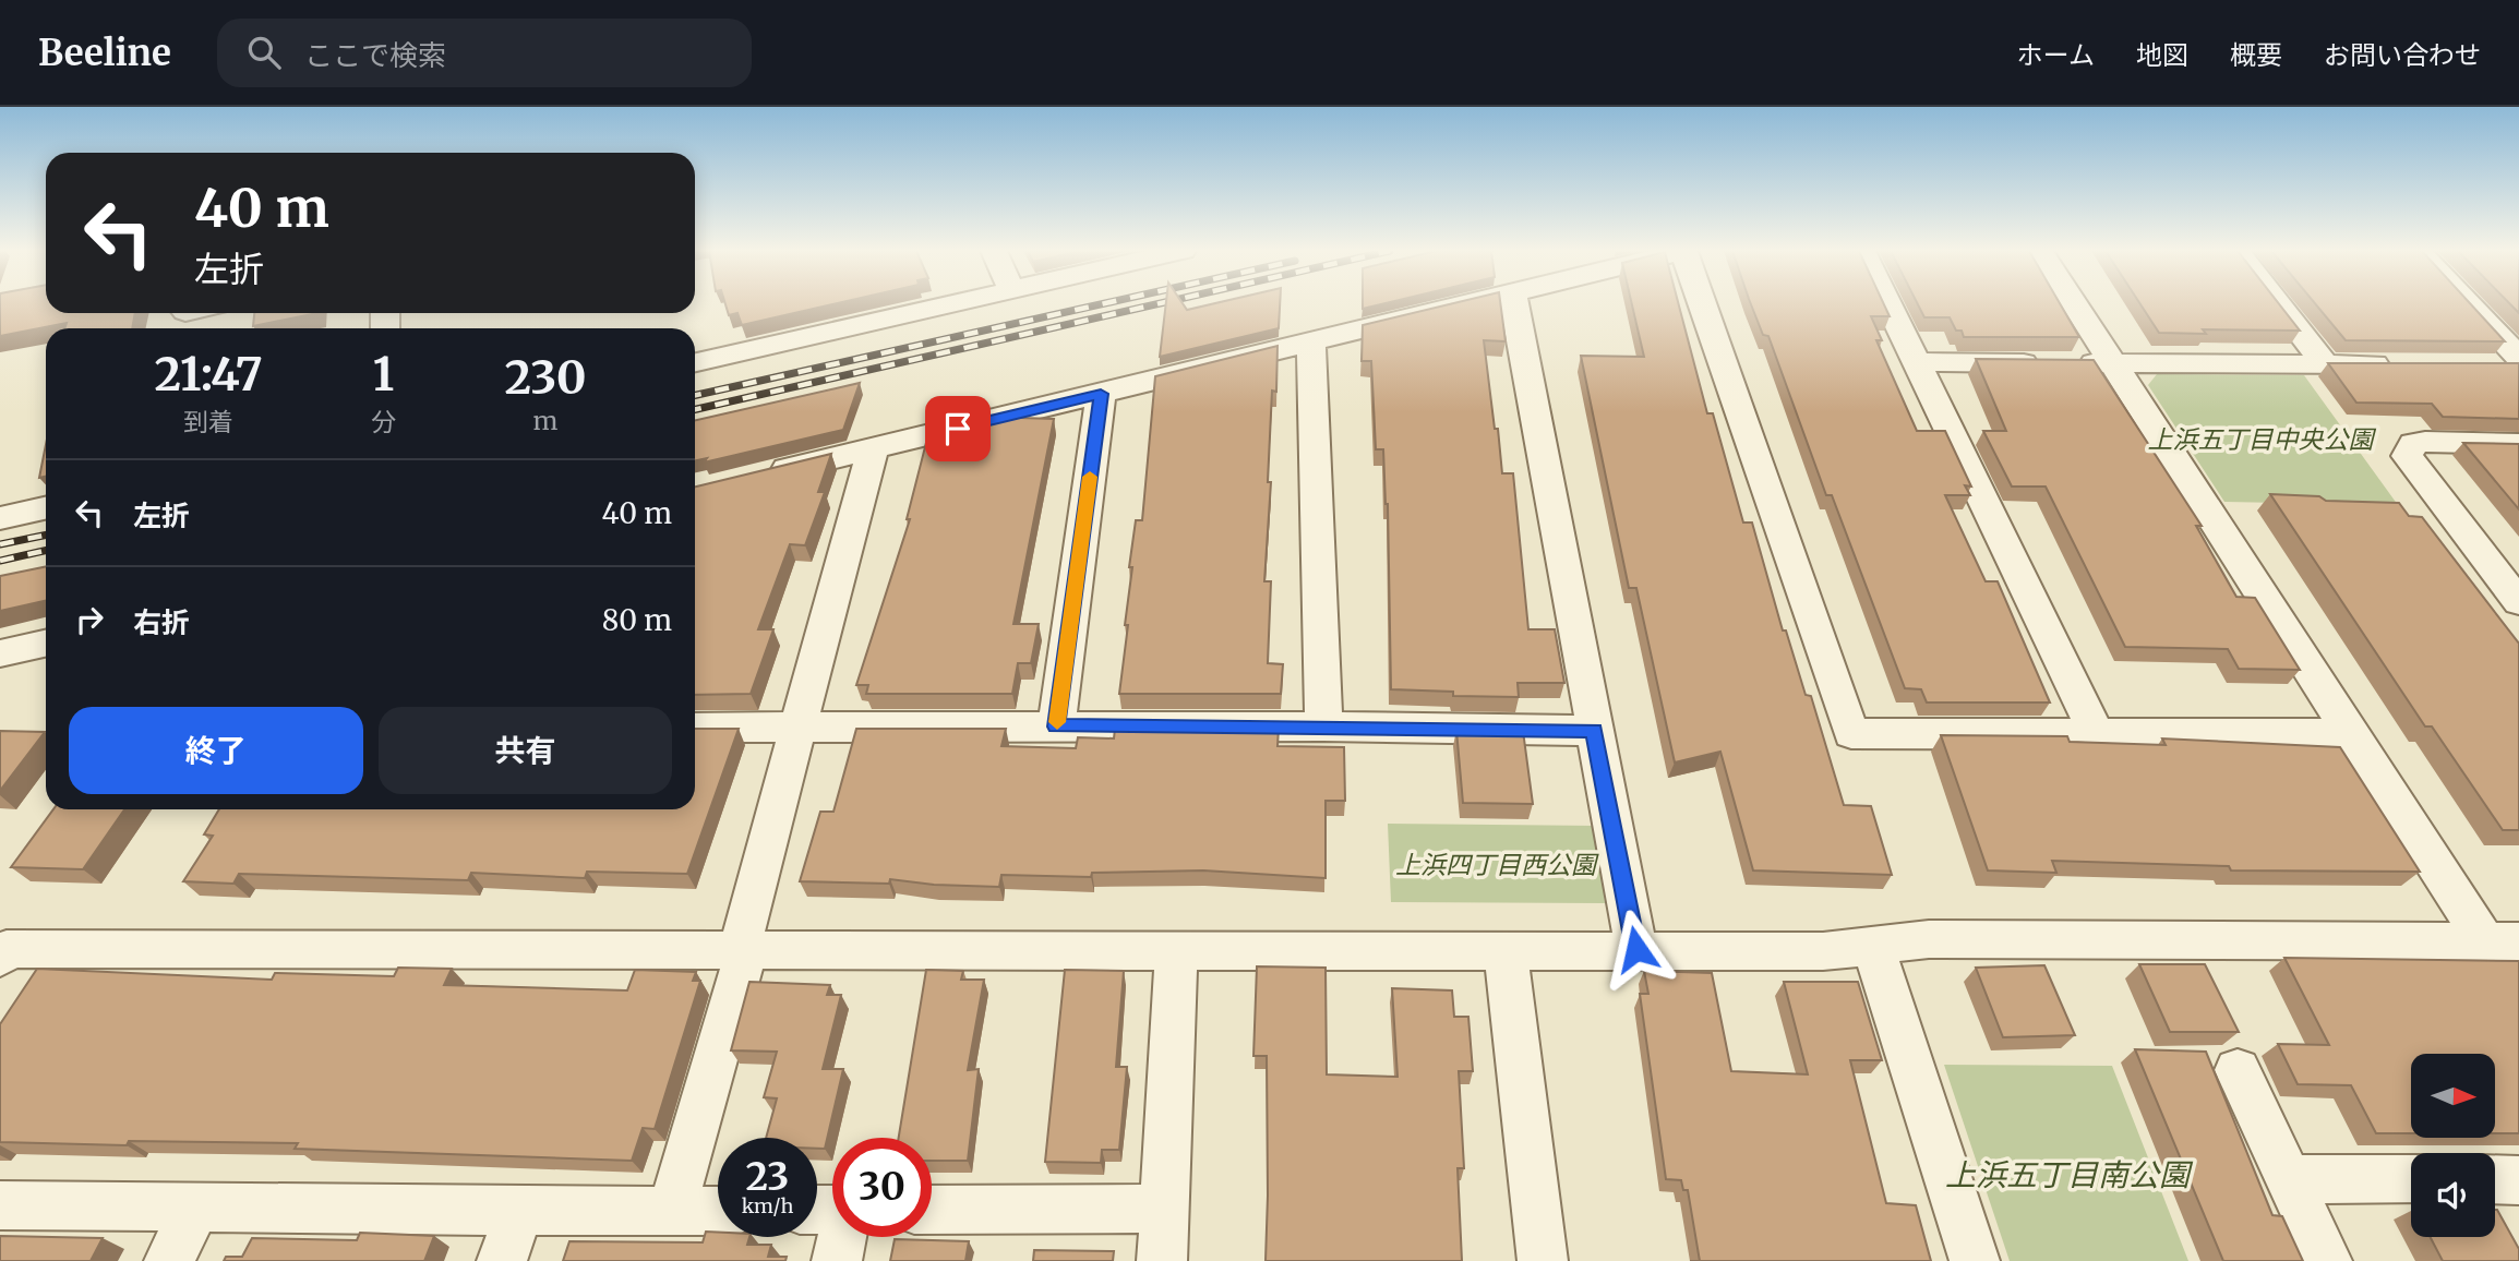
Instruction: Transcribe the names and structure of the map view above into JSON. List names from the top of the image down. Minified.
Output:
{"parks":["上浜五丁目中央公園","上浜四丁目西公園","上浜五丁目南公園"],"north":"right","page":{"header":"Beeline","search":"ここで検索","nav":["ホーム","地図","概要","お問い合わせ"],"turn":["40 m","左折"],"eta":["21:47","到着","1","分","230","m"],"list":[{"name":"左折","value":"40 m"},{"name":"右折","value":"80 m"}],"buttons":["終了","共有"],"speed":"23 km/h","limit":"30"}}
